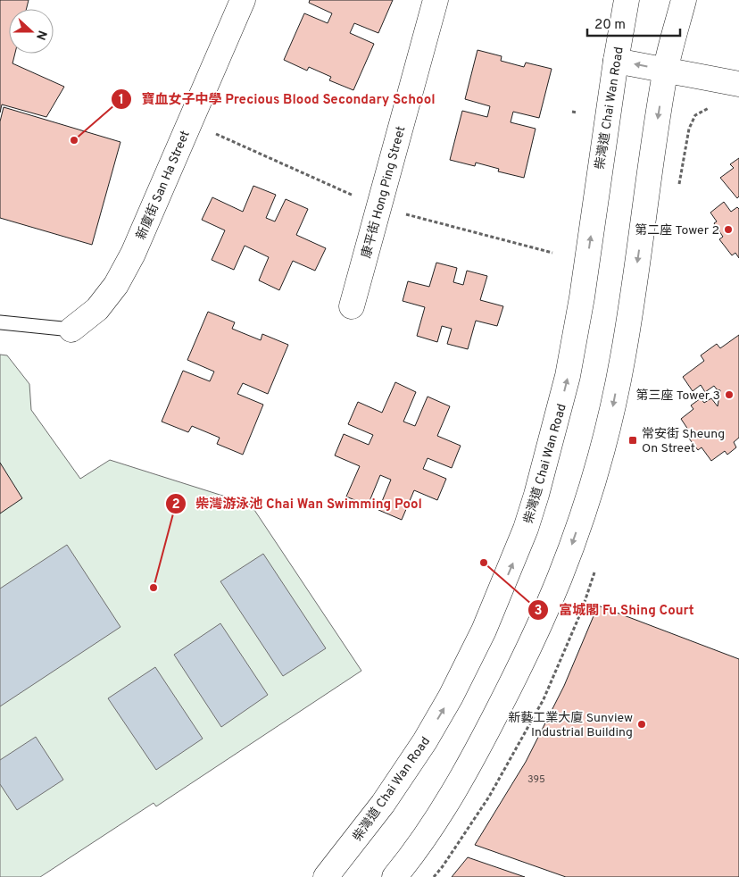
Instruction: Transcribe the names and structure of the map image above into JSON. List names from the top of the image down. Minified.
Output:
{"streets":{"main road":["柴灣道 Chai Wan Road","新廈街 San Ha Street","康平街 Hong Ping Street"]},"places":{"other":["寶血女子中學 Precious Blood Secondary School","第二座 Tower 2","第三座 Tower 3","富城閣 Fu Shing Court","柴灣游泳池 Chai Wan Swimming Pool","新藝工業大廈 Sunview Industrial Building"],"transit":["常安街 Sheung On Street"]},"house_numbers":["395"],"scale_bar":"20 m","north":"right"}
